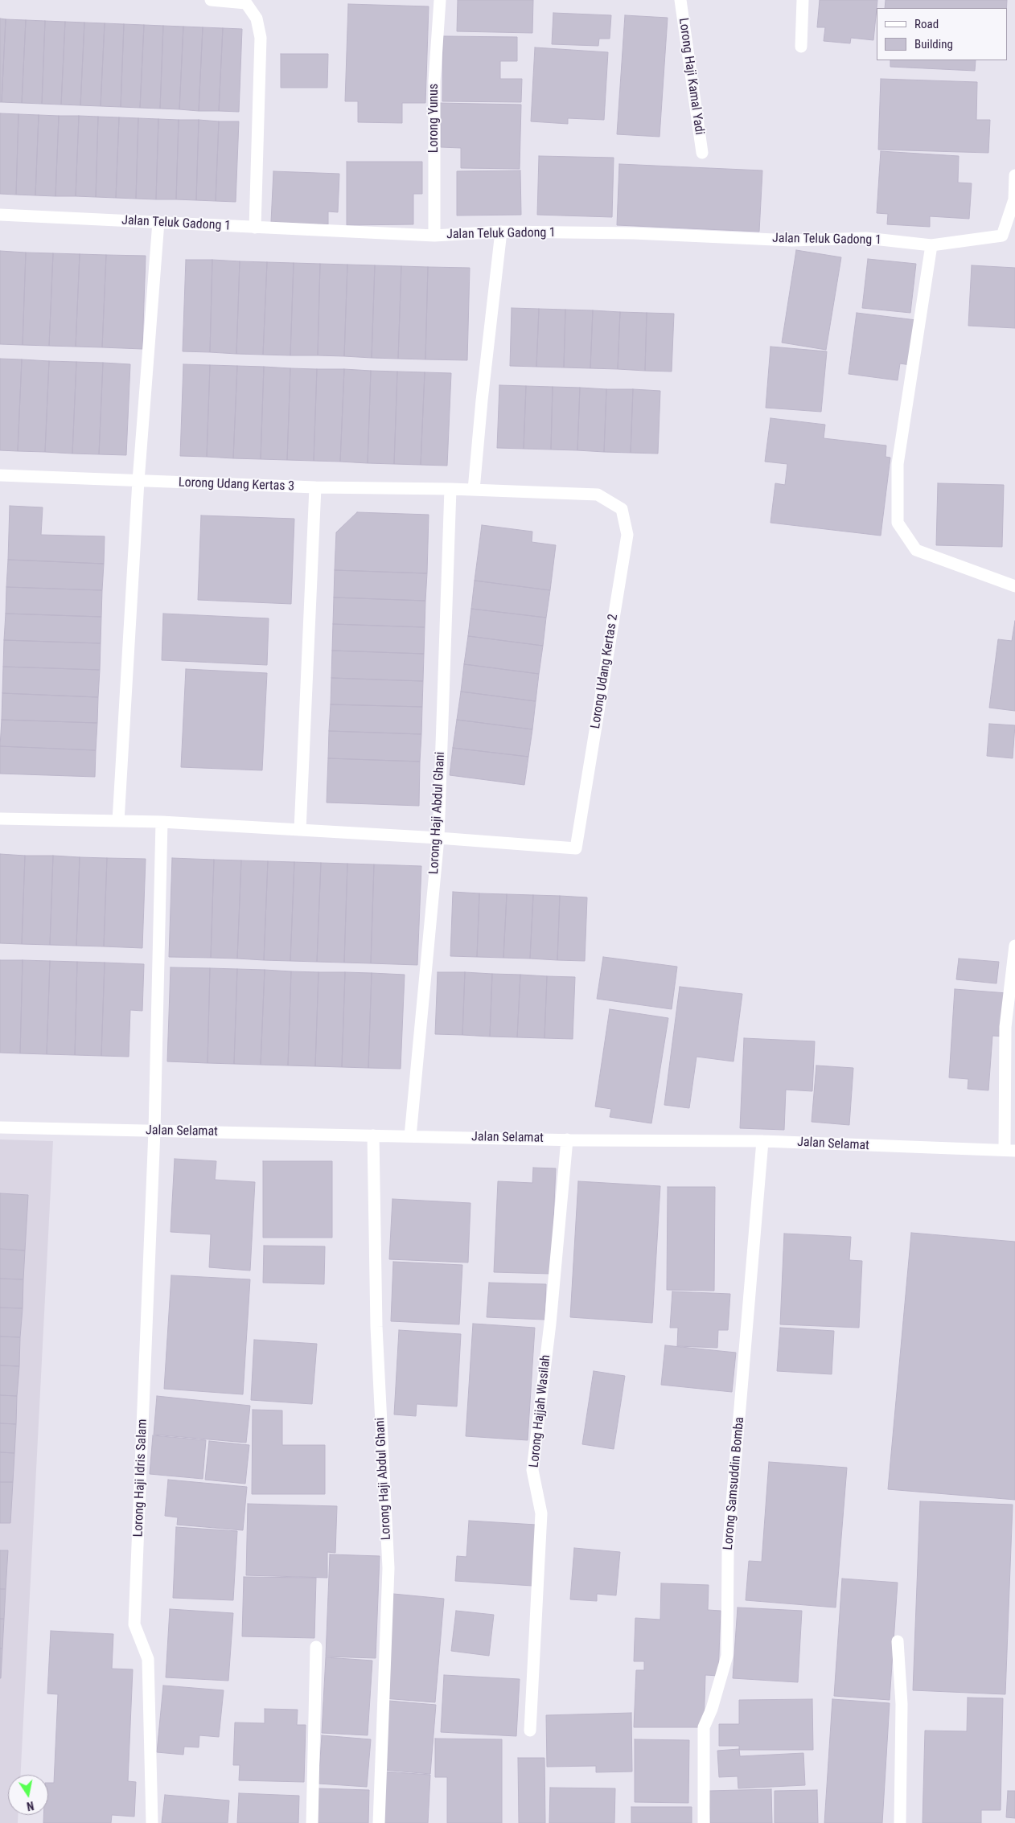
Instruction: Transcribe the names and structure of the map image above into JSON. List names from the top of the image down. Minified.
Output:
{"streets":{"street":["Lorong Haji Kamal Yadi","Lorong Yunus","Jalan Teluk Gadong 1","Lorong Udang Kertas 3","Lorong Udang Kertas 2","Lorong Haji Abdul Ghani","Jalan Selamat","Lorong Hajjah Wasilah","Lorong Haji Idris Salam","Lorong Samsuddin Bomba"]},"crossings":[["Lorong Yunus","Jalan Teluk Gadong 1"],["Lorong Udang Kertas 3","Lorong Udang Kertas 2"],["Lorong Udang Kertas 3","Lorong Haji Abdul Ghani"],["Lorong Udang Kertas 2","Lorong Haji Abdul Ghani"],["Lorong Haji Abdul Ghani","Jalan Selamat"],["Jalan Selamat","Lorong Hajjah Wasilah"],["Jalan Selamat","Lorong Haji Idris Salam"],["Jalan Selamat","Lorong Samsuddin Bomba"]],"legend":["Road","Building"],"north":"bottom"}
